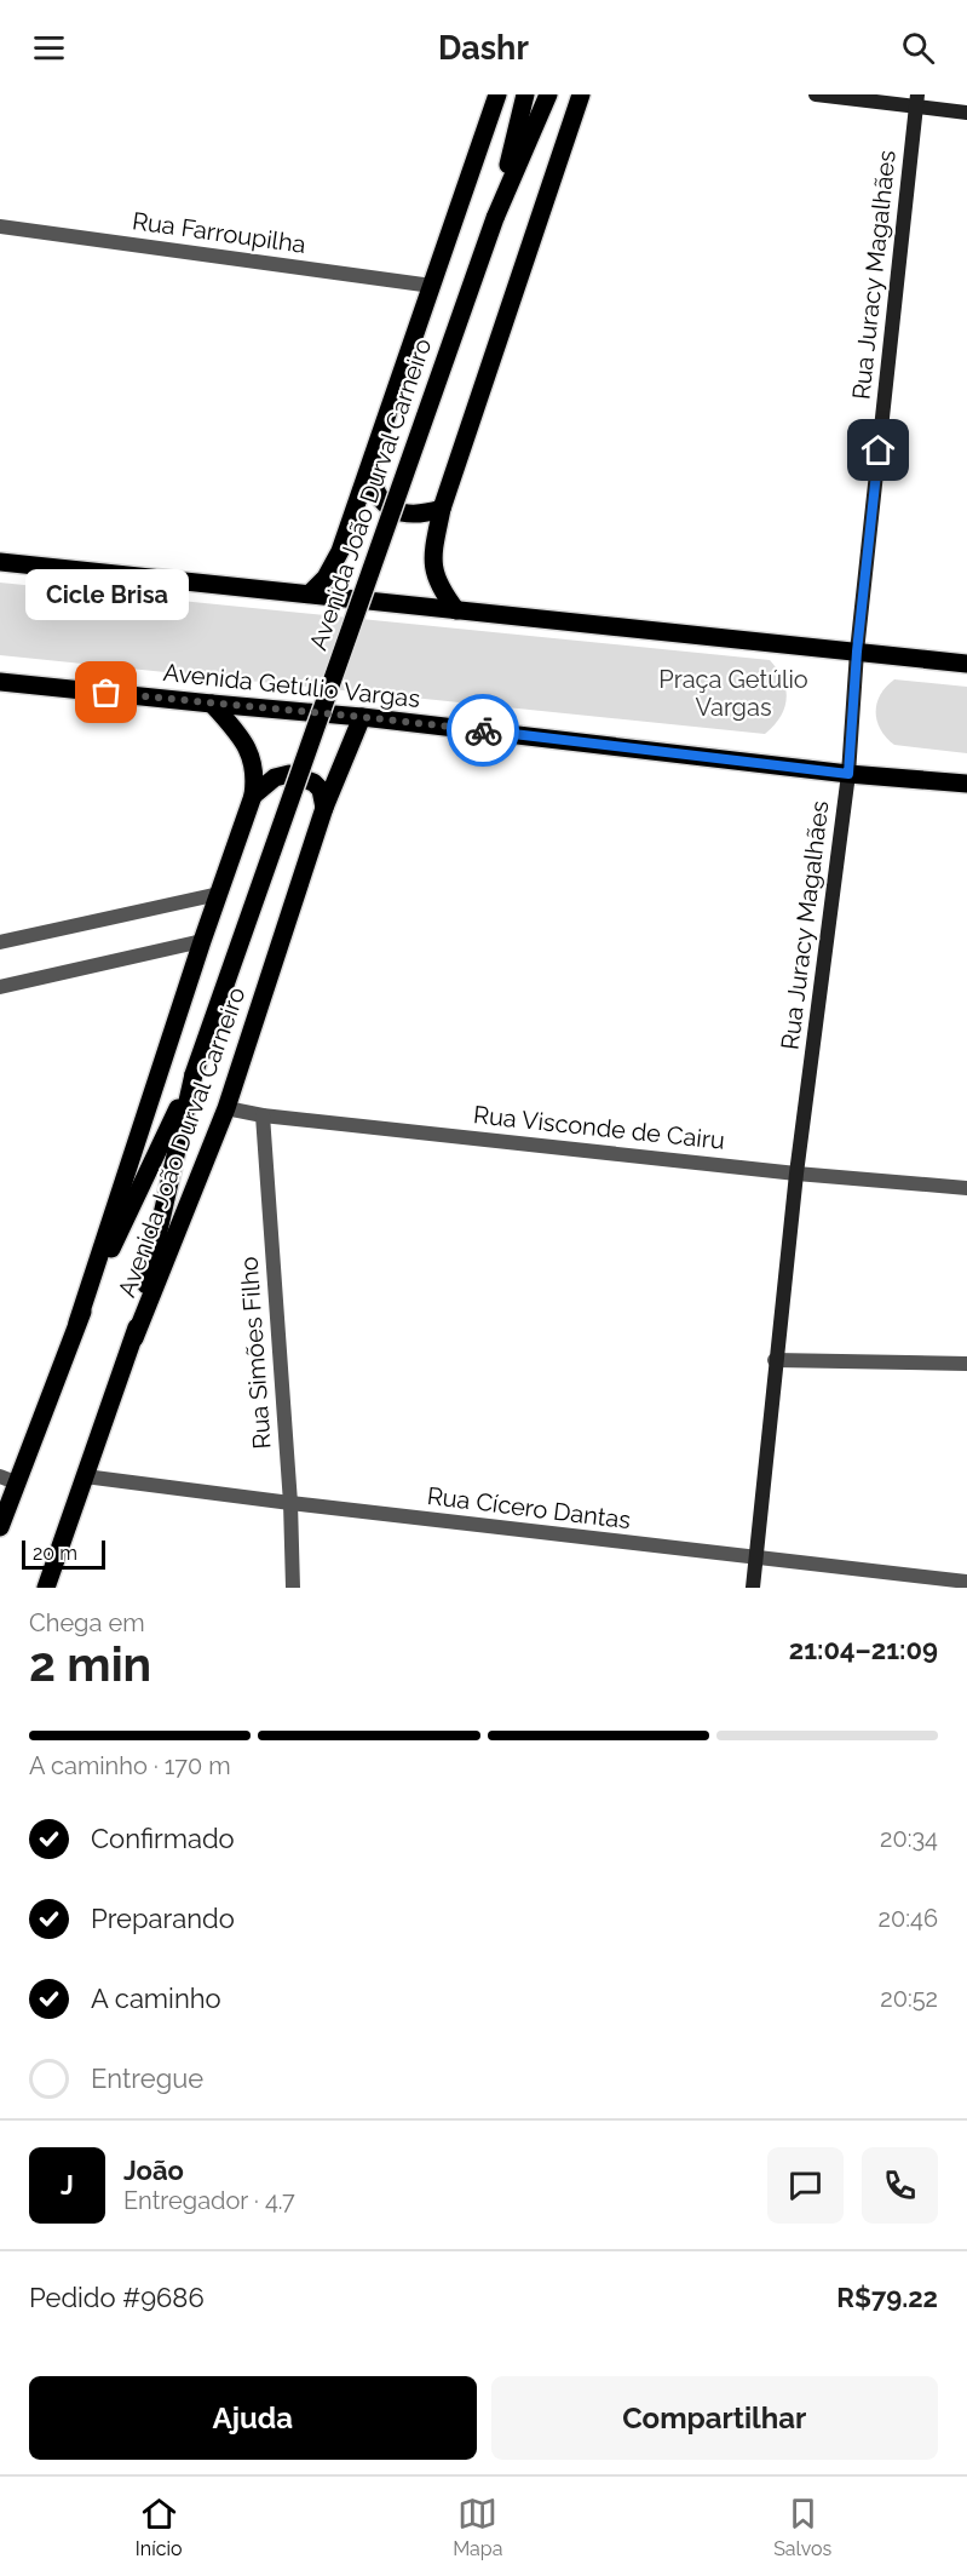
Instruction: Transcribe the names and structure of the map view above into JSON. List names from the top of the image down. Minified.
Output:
{"streets":{"main road":["Avenida João Durval Carneiro","Avenida Getúlio Vargas"],"street":["Rua Farroupilha","Rua Juracy Magalhães","Rua Visconde de Cairu","Rua Simões Filho","Rua Cícero Dantas"]},"crossings":[["Rua Juracy Magalhães","Avenida Getúlio Vargas"],["Rua Juracy Magalhães","Rua Visconde de Cairu"],["Rua Juracy Magalhães","Rua Cícero Dantas"],["Avenida João Durval Carneiro","Avenida Getúlio Vargas"],["Avenida João Durval Carneiro","Rua Visconde de Cairu"],["Avenida João Durval Carneiro","Rua Cícero Dantas"],["Rua Visconde de Cairu","Rua Simões Filho"],["Rua Simões Filho","Rua Cícero Dantas"]],"parks":["Praça Getúlio Vargas"],"places":["Cicle Brisa"],"scale_bar":"20 m","page":{"header":"Dashr","bubble":"Cicle Brisa","scale":"20 m","heading":["2 min","Chega em","21:04–21:09"],"panel":["João","Entregador · 4.7","Pedido #9686","R$79.22"],"bar":"A caminho · 170 m","list":[["Confirmado","20:34"],["Preparando","20:46"],["A caminho","20:52"],"Entregue"],"round":"J","buttons":["Ajuda","Compartilhar"],"tabs":["Início","Mapa","Salvos"]}}
